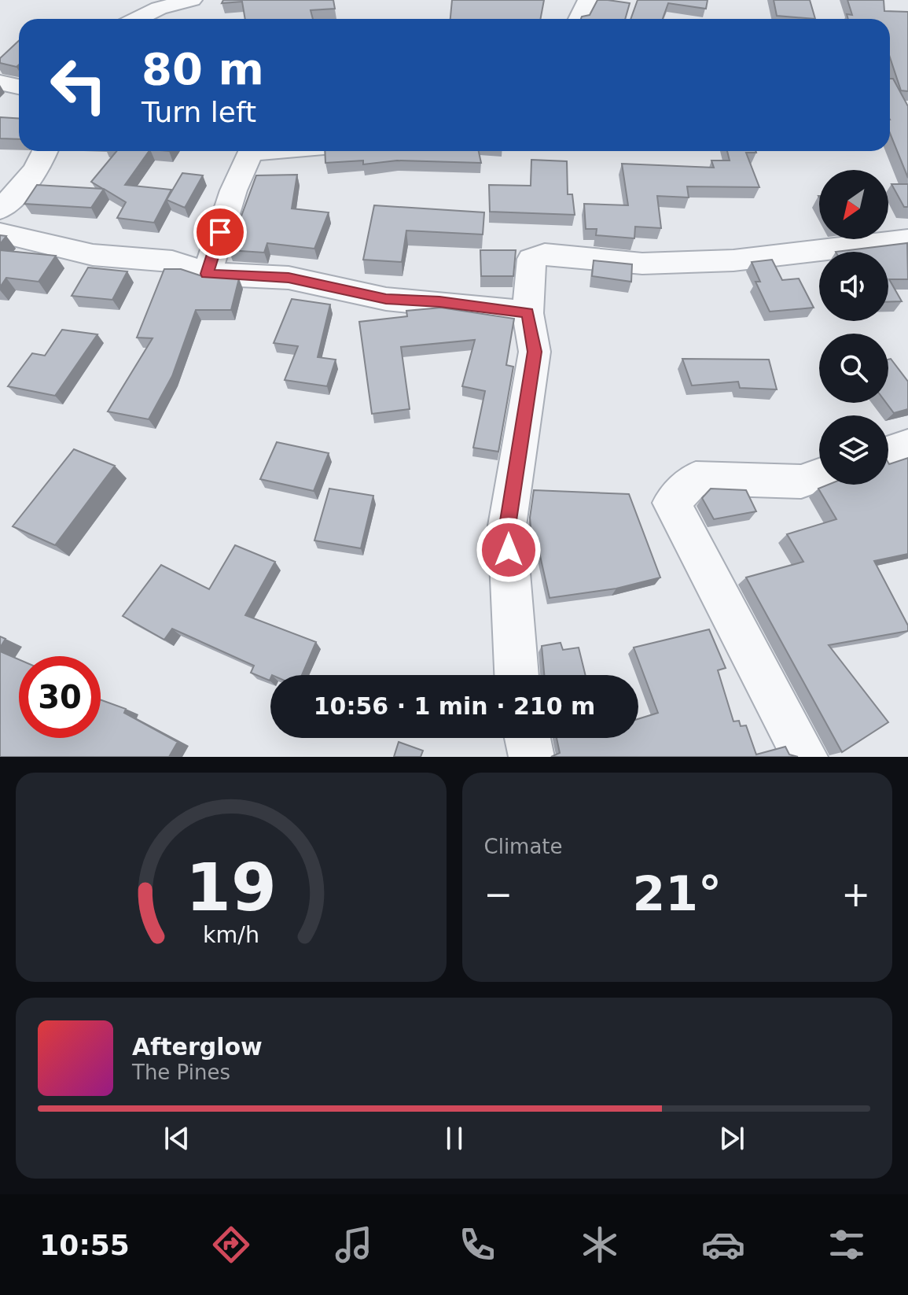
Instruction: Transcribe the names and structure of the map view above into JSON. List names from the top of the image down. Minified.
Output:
{"north":"bottom left","page":{"turn":["80 m","Turn left"],"limit":"30","trip":"10:56 · 1 min · 210 m","tile":"Climate","heat":["−","21°","+"],"song":["Afterglow","The Pines"],"tabs":"10:55","gauge":["19","km/h"]}}
